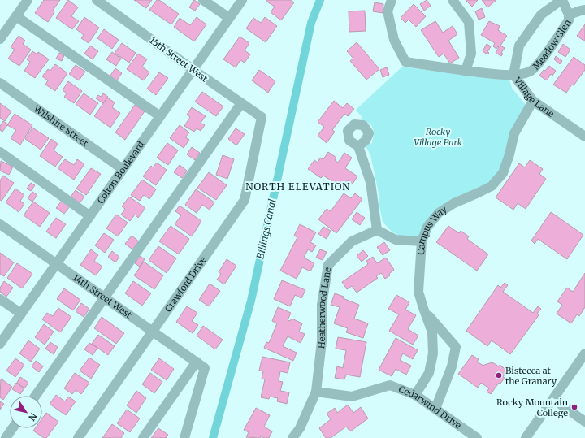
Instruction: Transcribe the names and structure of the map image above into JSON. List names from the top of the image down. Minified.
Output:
{"streets":{"street":["Meadow Glen","15th Street West","Village Lane","Wilshire Street","Colton Boulevard","Campus Way","Crawford Drive","14th Street West","Heatherwood Lane","Cedarwind Drive"]},"crossings":[["Meadow Glen","Village Lane"],["15th Street West","Colton Boulevard"],["15th Street West","Crawford Drive"],["Village Lane","Campus Way"],["Wilshire Street","Colton Boulevard"],["Colton Boulevard","14th Street West"],["Campus Way","Cedarwind Drive"],["Crawford Drive","14th Street West"],["Heatherwood Lane","Cedarwind Drive"]],"districts":["NORTH ELEVATION"],"water":["Billings Canal"],"parks":["Rocky Village Park"],"places":["Bistecca at the Granary","Rocky Mountain College"],"north":"bottom right"}
